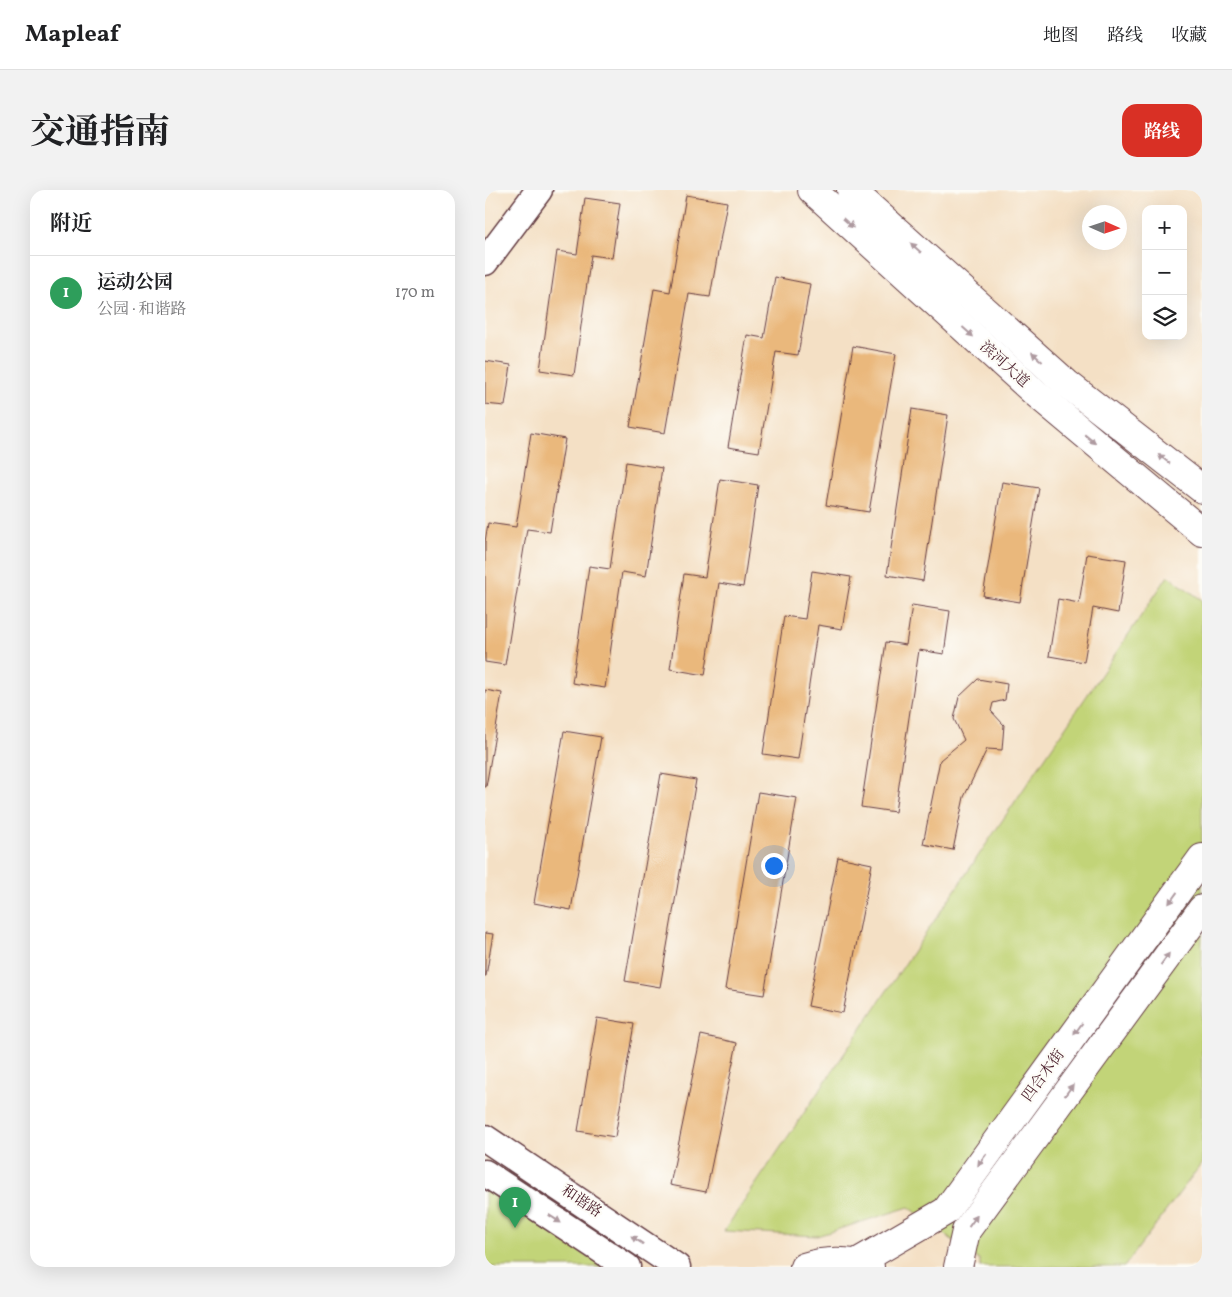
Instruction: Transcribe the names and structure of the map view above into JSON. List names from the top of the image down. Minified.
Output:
{"streets":{"main road":["滨河大道","四合木街"],"street":["和谐路"]},"north":"right","page":{"header":"Mapleaf","nav":["地图","路线","收藏"],"title":"交通指南","buttons":"路线","heading":"附近","map_buttons":["+","−"],"list":[{"mark":"1","name":"运动公园","note":"公园 · 和谐路","value":"170 m"}],"pins":"1"}}
